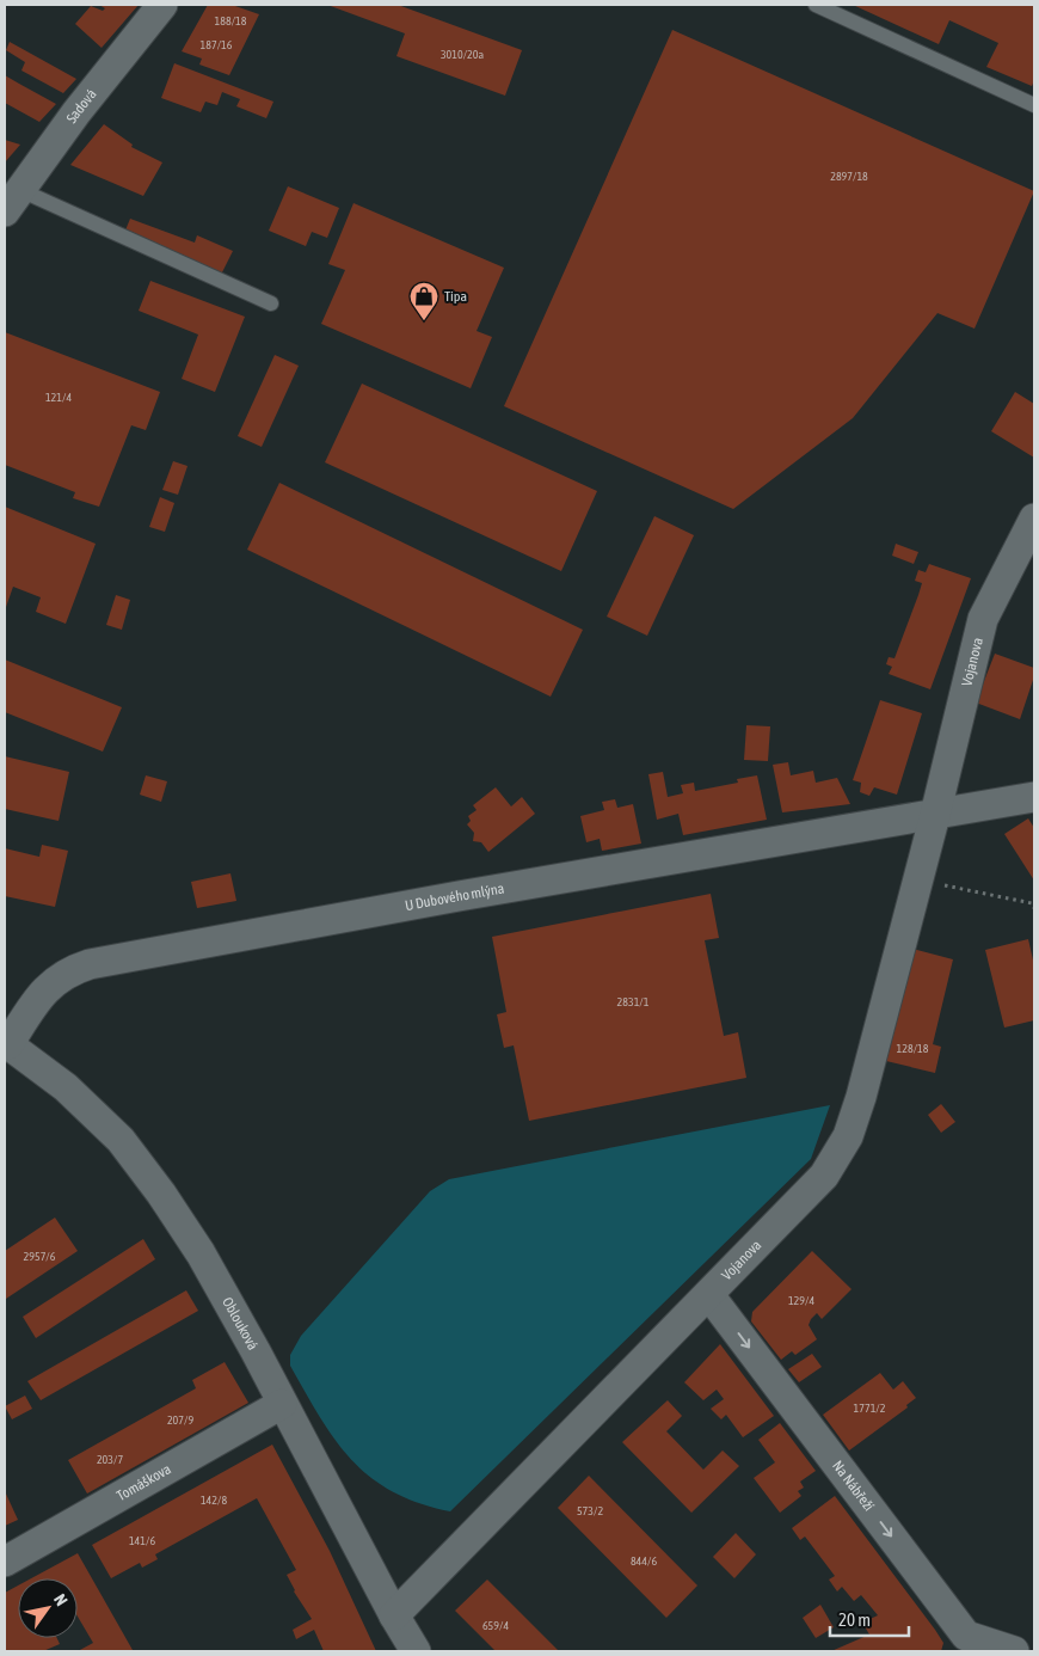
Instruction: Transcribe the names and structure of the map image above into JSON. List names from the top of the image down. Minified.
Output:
{"streets":{"street":["Sadová","Vojanova","U Dubového mlýna","Oblouková","Tomáškova","Na Nábřeží"]},"crossings":[["Vojanova","U Dubového mlýna"],["Vojanova","Oblouková"],["Vojanova","Na Nábřeží"],["U Dubového mlýna","Oblouková"],["Oblouková","Tomáškova"]],"one_way":["Na Nábřeží"],"places":{"shop":["Tipa"]},"house_numbers":["188/18","187/16","3010/20a","2897/18","121/4","2831/1","128/18","2957/6","129/4","1771/2","207/9","203/7","142/8","573/2","141/6","844/6","659/4"],"scale_bar":"20 m","north":"top right"}
